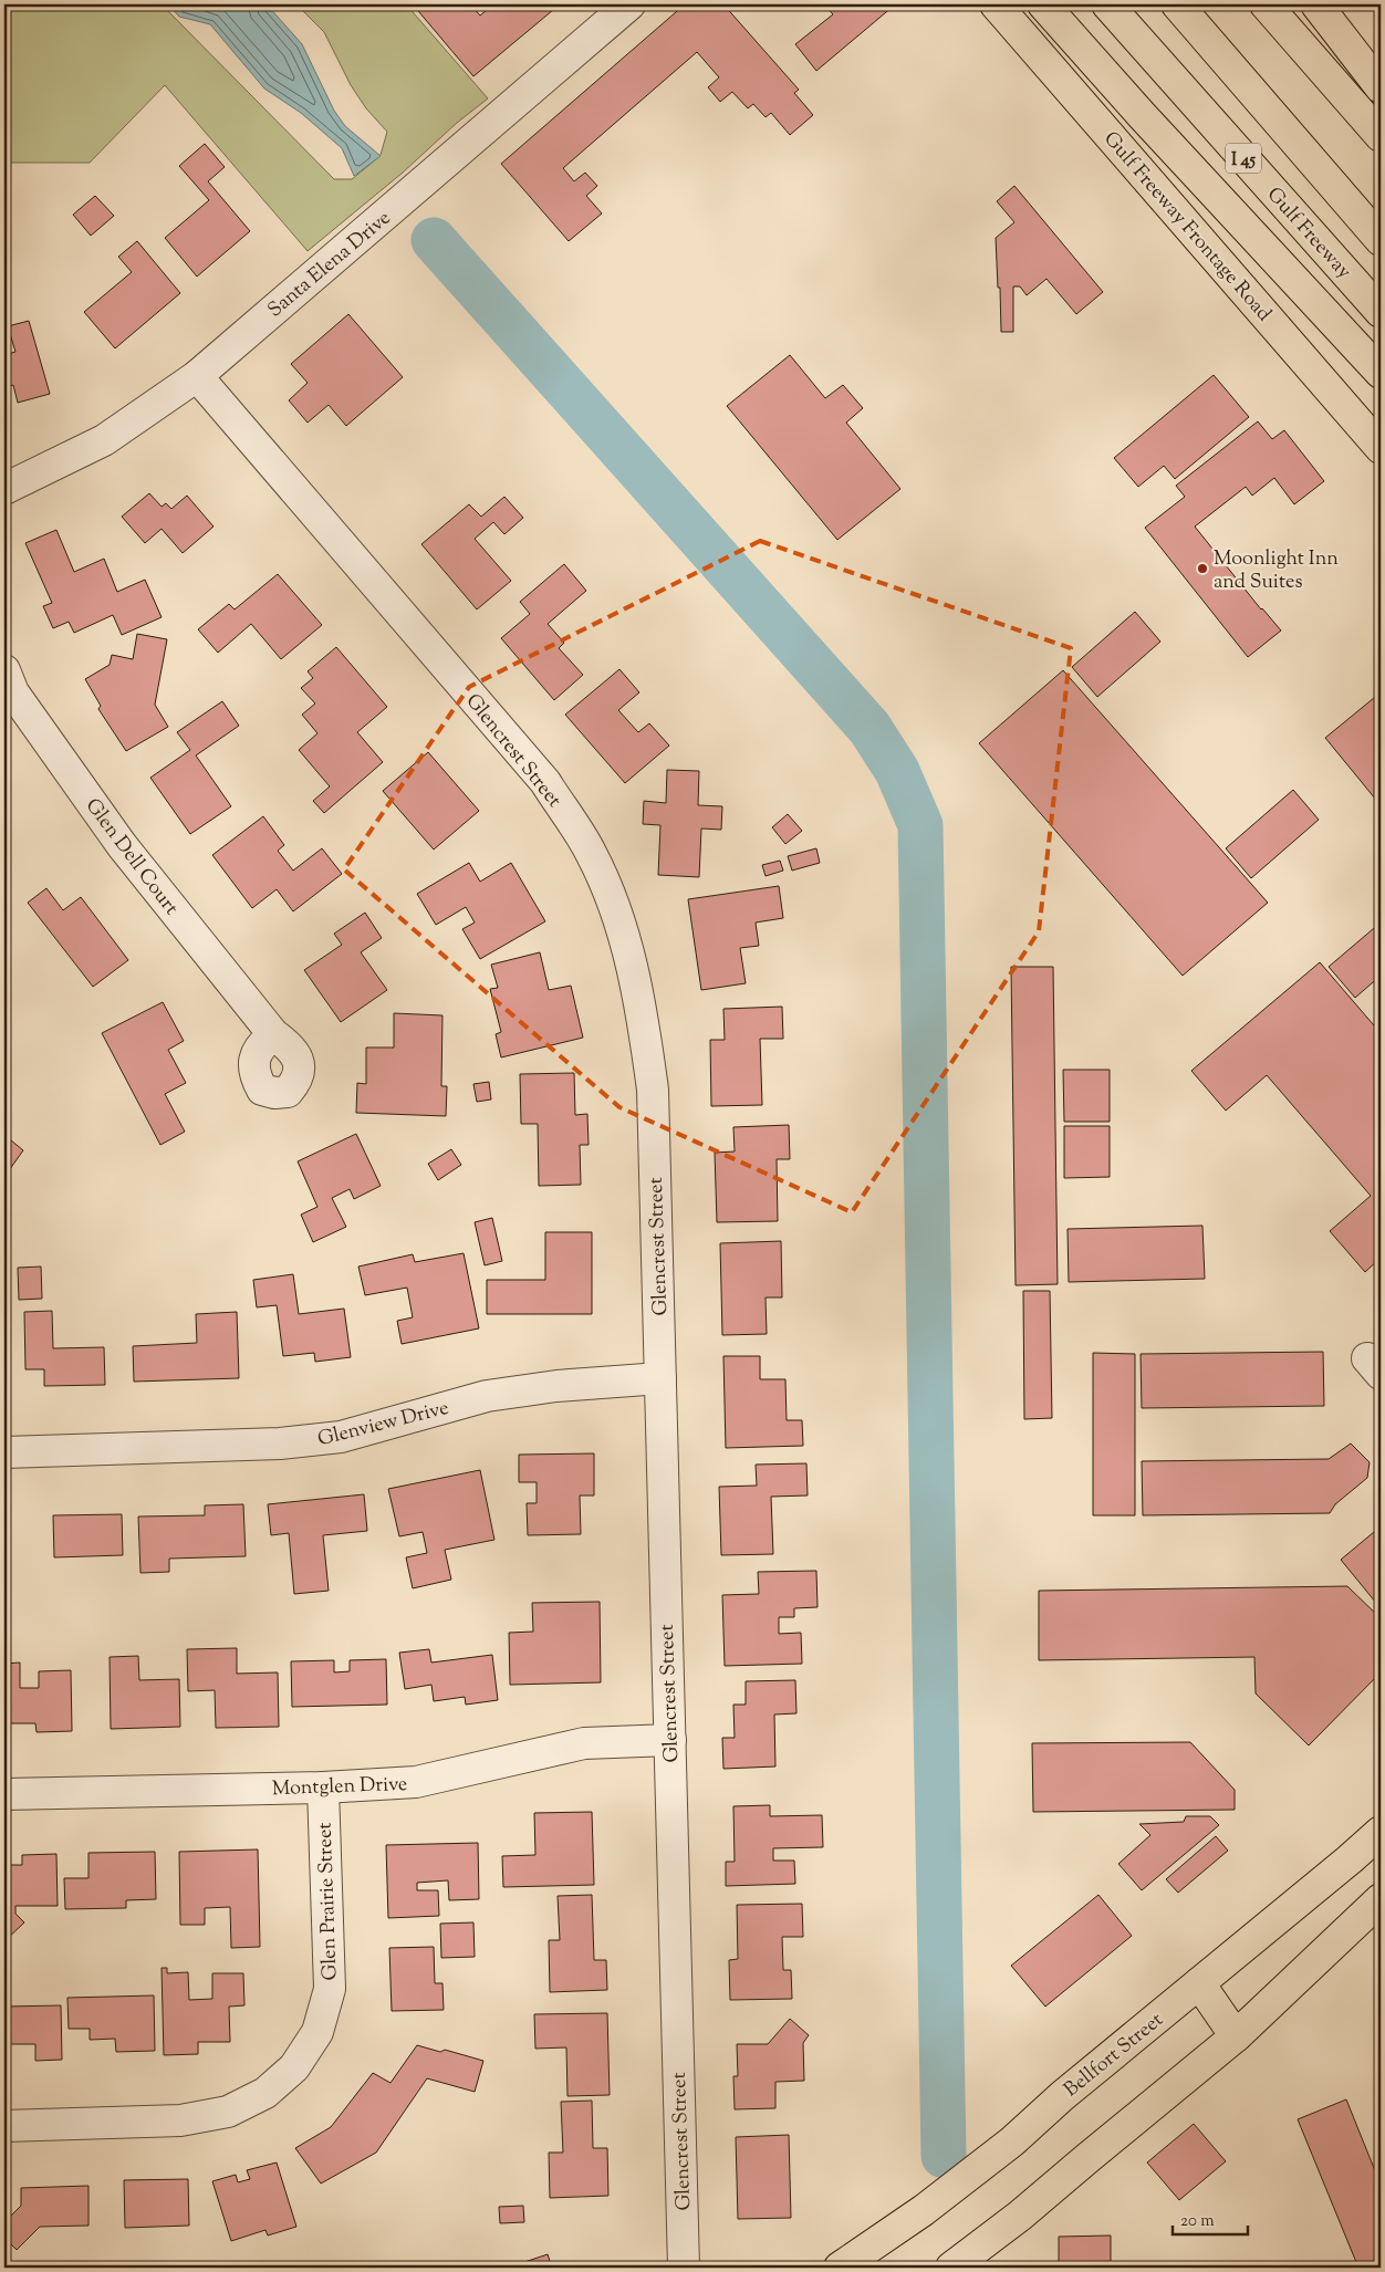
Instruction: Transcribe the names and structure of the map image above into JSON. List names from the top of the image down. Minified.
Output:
{"streets":{"main road":["I 45","Gulf Freeway Frontage Road","Gulf Freeway","Bellfort Street"],"street":["Santa Elena Drive","Glencrest Street","Glen Dell Court","Glenview Drive","Montglen Drive","Glen Prairie Street"]},"crossings":[["Santa Elena Drive","Glencrest Street"],["Glencrest Street","Glenview Drive"],["Glencrest Street","Montglen Drive"],["Montglen Drive","Glen Prairie Street"]],"places":["Moonlight Inn and Suites"],"scale_bar":"20 m"}
